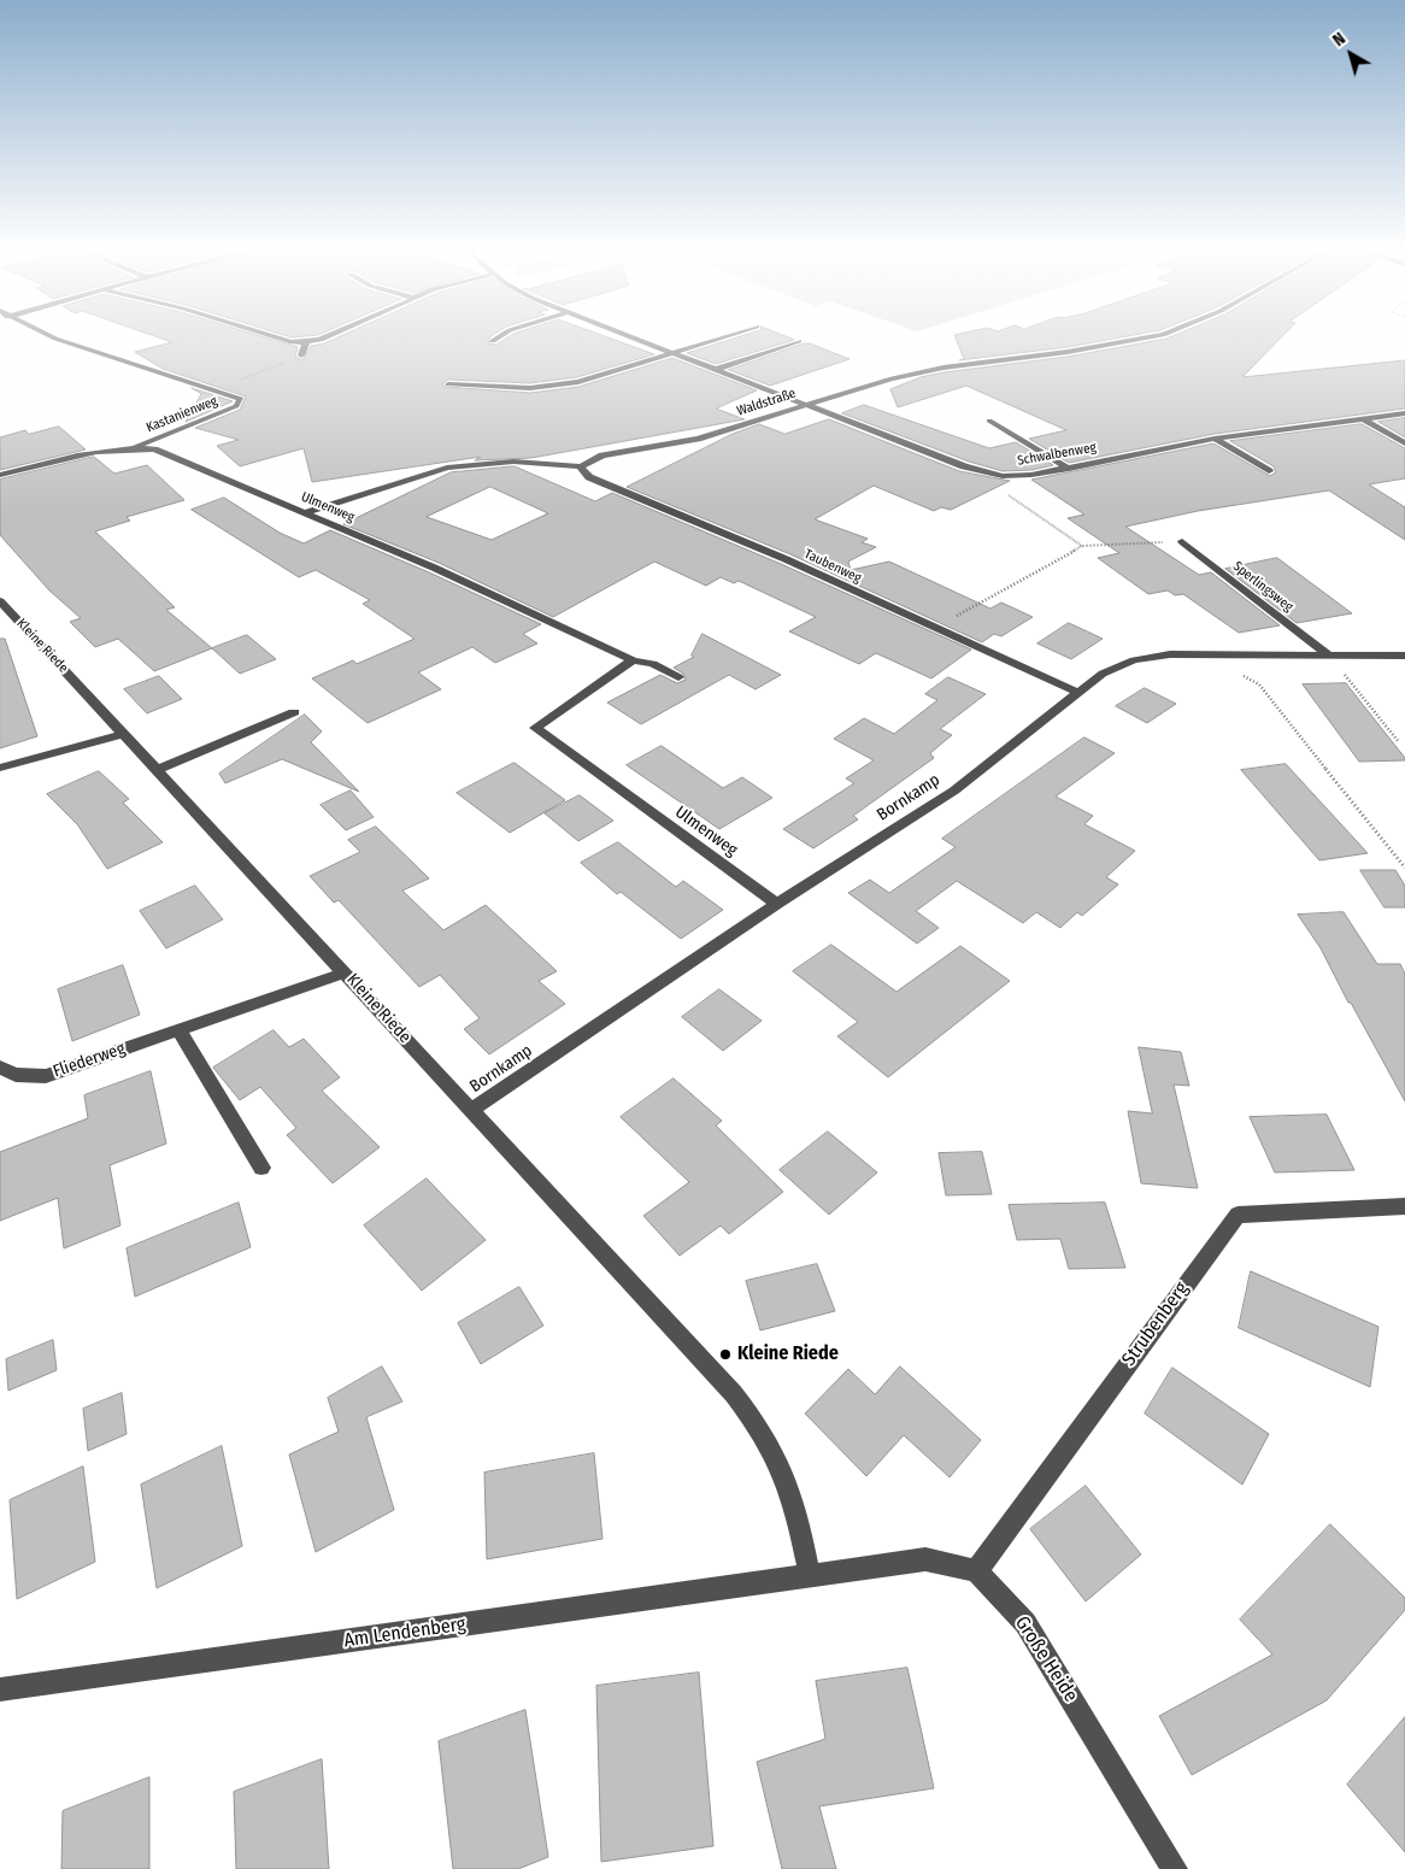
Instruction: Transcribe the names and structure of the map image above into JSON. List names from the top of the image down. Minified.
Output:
{"streets":{"street":["Waldstraße","Kastanienweg","Schwalbenweg","Ulmenweg","Taubenweg","Sperlingsweg","Kleine Riede","Bornkamp","Fliederweg","Strubenberg","Am Lendenberg","Große Heide"]},"crossings":[["Waldstraße","Schwalbenweg"],["Waldstraße","Ulmenweg"],["Waldstraße","Taubenweg"],["Kastanienweg","Ulmenweg"],["Ulmenweg","Bornkamp"],["Taubenweg","Bornkamp"],["Sperlingsweg","Bornkamp"],["Kleine Riede","Bornkamp"],["Kleine Riede","Fliederweg"],["Kleine Riede","Am Lendenberg"],["Strubenberg","Große Heide"]],"places":["Kleine Riede"],"north":"top left"}
